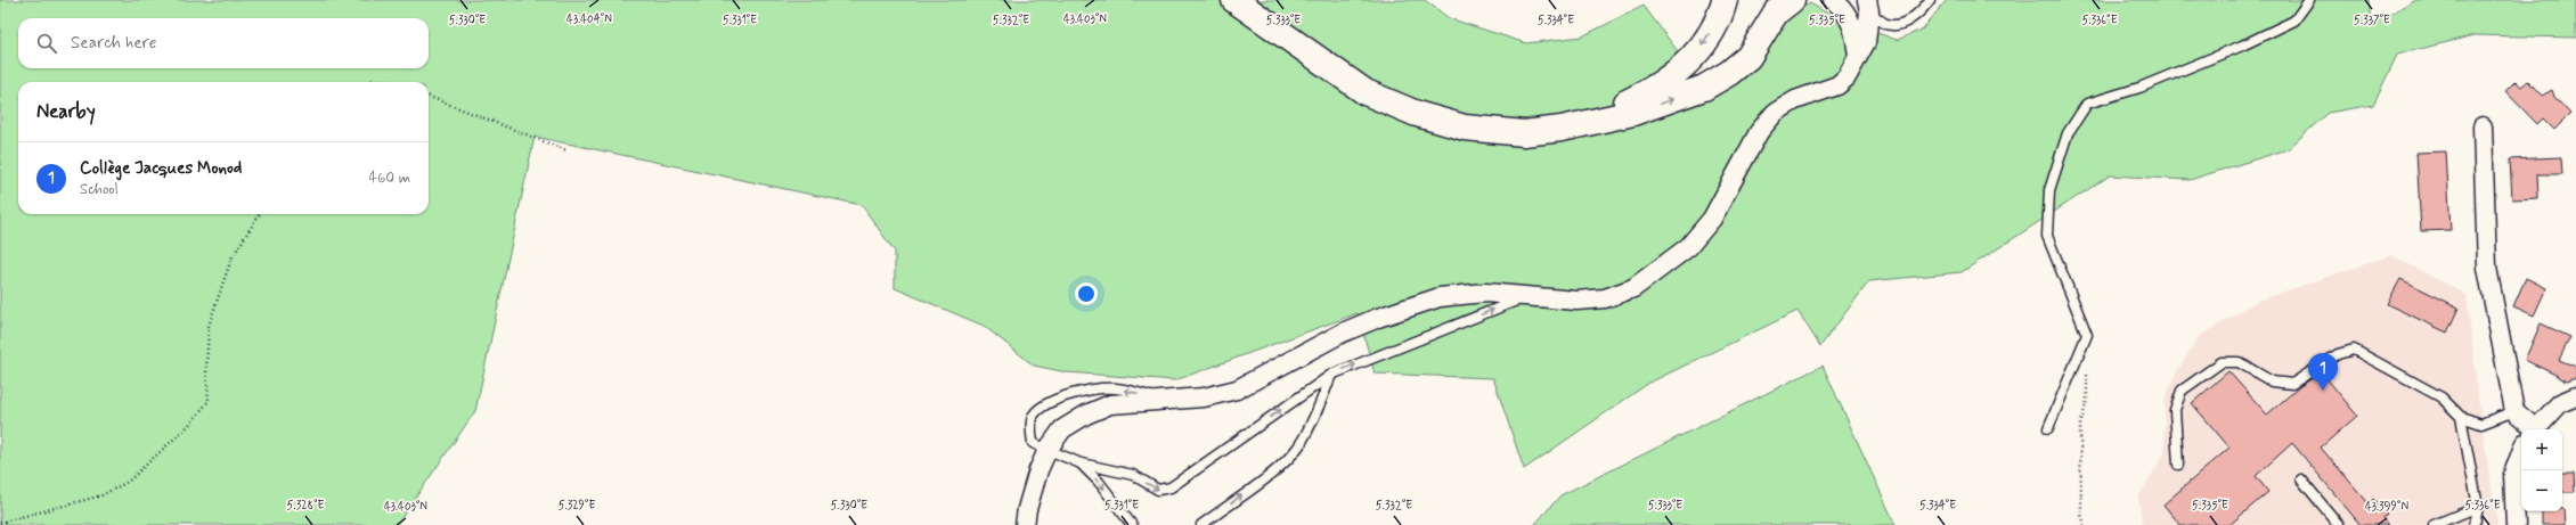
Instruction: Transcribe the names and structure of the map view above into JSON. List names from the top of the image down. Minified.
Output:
{"page":{"search":"Search here","heading":"Nearby","list":[{"mark":"1","name":"Collège Jacques Monod","note":"School","value":"460 m"}],"pins":"1","map_buttons":["+","−"]},"coordinates":["43.404°N","43.403°N","5.330°E","5.331°E","5.332°E","5.333°E","5.334°E","5.335°E","5.336°E","5.337°E","5.328°E","5.329°E","43.399°N"]}
